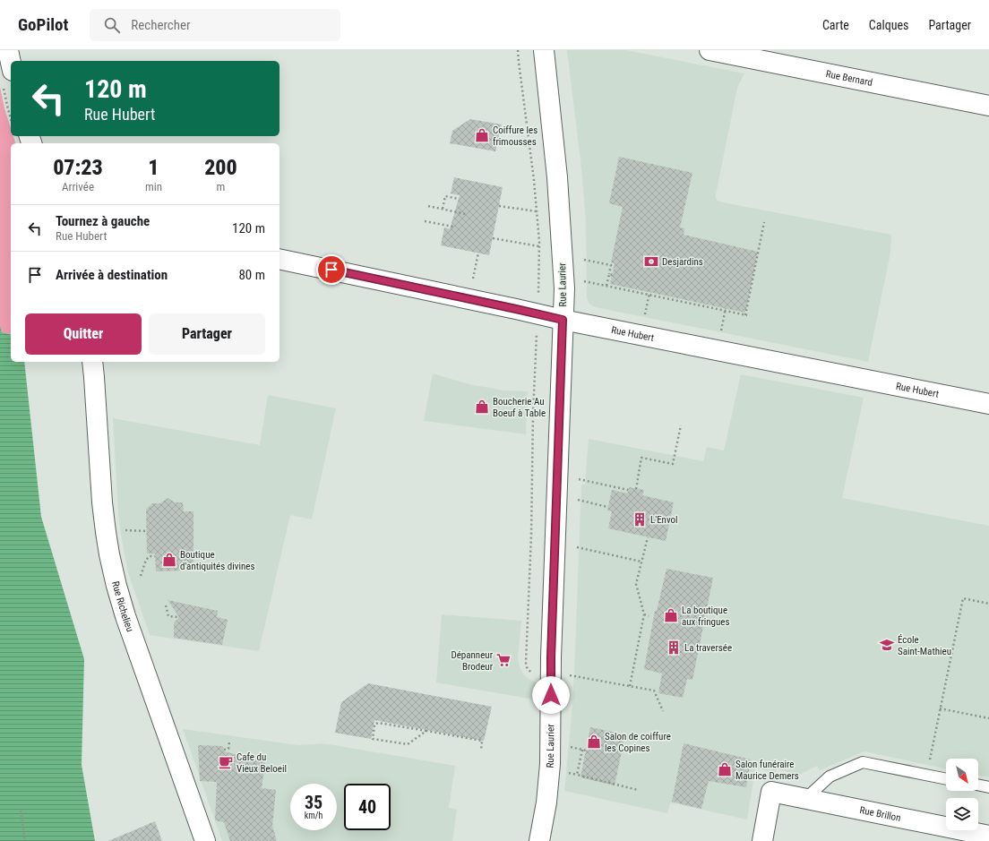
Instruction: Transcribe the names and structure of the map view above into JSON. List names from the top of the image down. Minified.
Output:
{"streets":{"street":["Rue Bernard","Rue Laurier","Rue Hubert","Rue Richelieu","Rue Brillon"]},"crossings":[["Rue Laurier","Rue Hubert"]],"places":{"shop":["Coiffure les frimousses","Boucherie Au Boeuf à Table","Boutique d'antiquités divines","La boutique aux fringues","Salon de coiffure les Copines","Salon funéraire Maurice Demers"],"bank":["Desjardins"],"building":["L'Envol","La traversée"],"school or university":["École Saint-Mathieu"],"supermarket":["Dépanneur Brodeur"],"cafe":["Cafe du Vieux Beloeil"]},"north":"bottom right","page":{"header":"GoPilot","search":"Rechercher","nav":["Carte","Calques","Partager"],"turn":["120 m","Rue Hubert"],"eta":["07:23","Arrivée","1","min","200","m"],"list":[{"name":"Tournez à gauche","note":"Rue Hubert","value":"120 m"},{"name":"Arrivée à destination","value":"80 m"}],"buttons":["Quitter","Partager"],"speed":"35 km/h","limit":"40"}}
